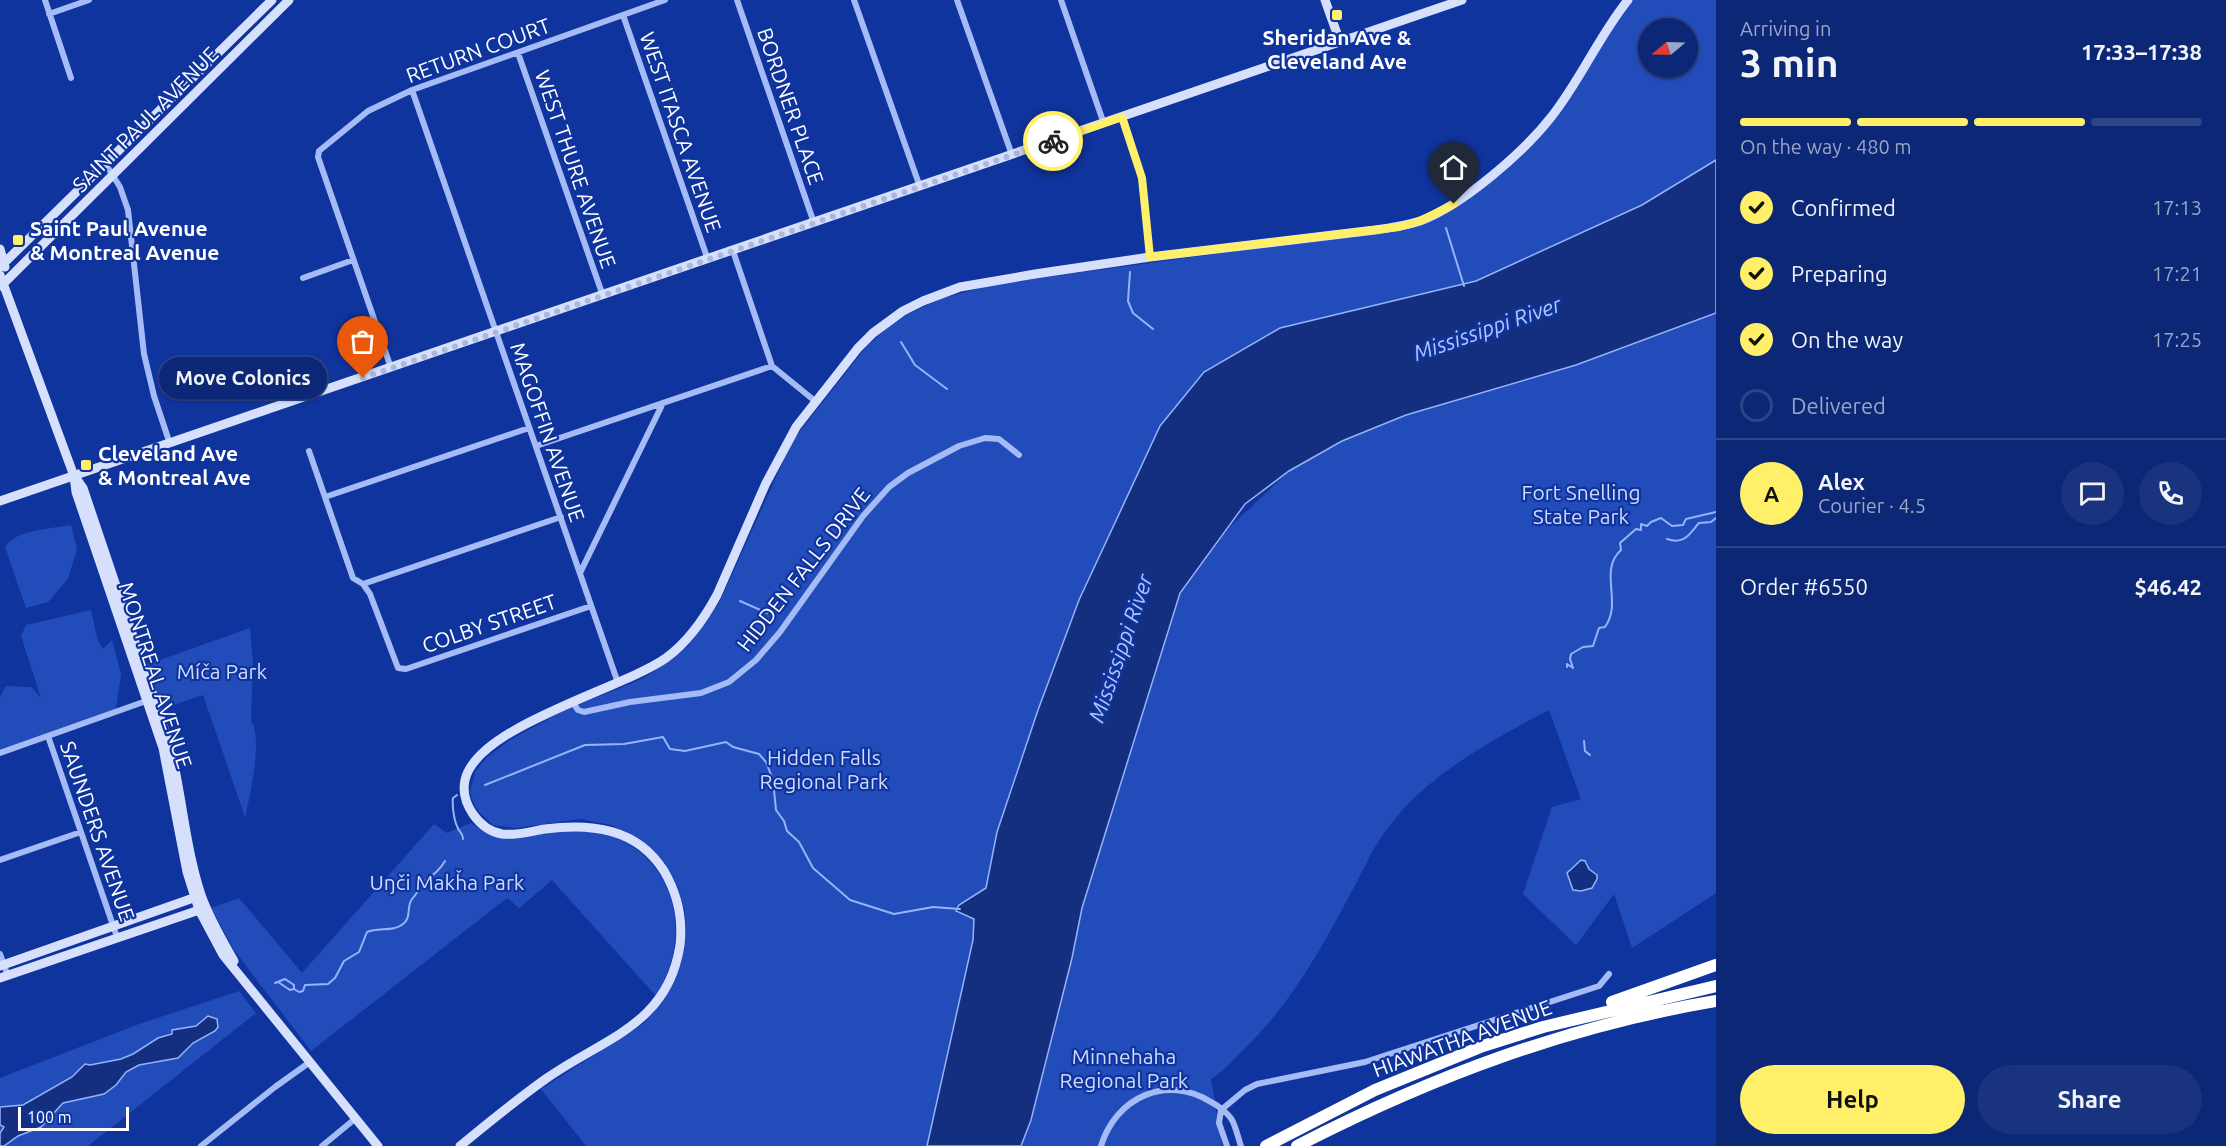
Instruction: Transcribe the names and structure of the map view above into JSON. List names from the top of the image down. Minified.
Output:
{"streets":{"highway":["HIAWATHA AVENUE"],"street":["RETURN COURT","BORDNER PLACE","SAINT PAUL AVENUE","WEST ITASCA AVENUE","WEST THURE AVENUE","MAGOFFIN AVENUE","HIDDEN FALLS DRIVE","COLBY STREET","MONTREAL AVENUE","SAUNDERS AVENUE"]},"crossings":[["RETURN COURT","WEST ITASCA AVENUE"],["RETURN COURT","WEST THURE AVENUE"],["RETURN COURT","MAGOFFIN AVENUE"],["SAINT PAUL AVENUE","MONTREAL AVENUE"],["MAGOFFIN AVENUE","COLBY STREET"]],"water":["Mississippi River"],"parks":["Fort Snelling State Park","Míča Park","Hidden Falls Regional Park","Uŋči Makȟa Park","Minnehaha Regional Park"],"places":{"transit":["Sheridan Ave & Cleveland Ave","Saint Paul Avenue & Montreal Avenue","Cleveland Ave & Montreal Ave"],"other":["Move Colonics"]},"scale_bar":"100 m","north":"left","page":{"heading":["3 min","Arriving in","17:33–17:38"],"panel":["Alex","Courier · 4.5","Order #6550","$46.42"],"bar":"On the way · 480 m","list":[["Confirmed","17:13"],["Preparing","17:21"],["On the way","17:25"],"Delivered"],"bubble":"Move Colonics","round":"A","buttons":["Help","Share"],"scale":"100 m"}}
